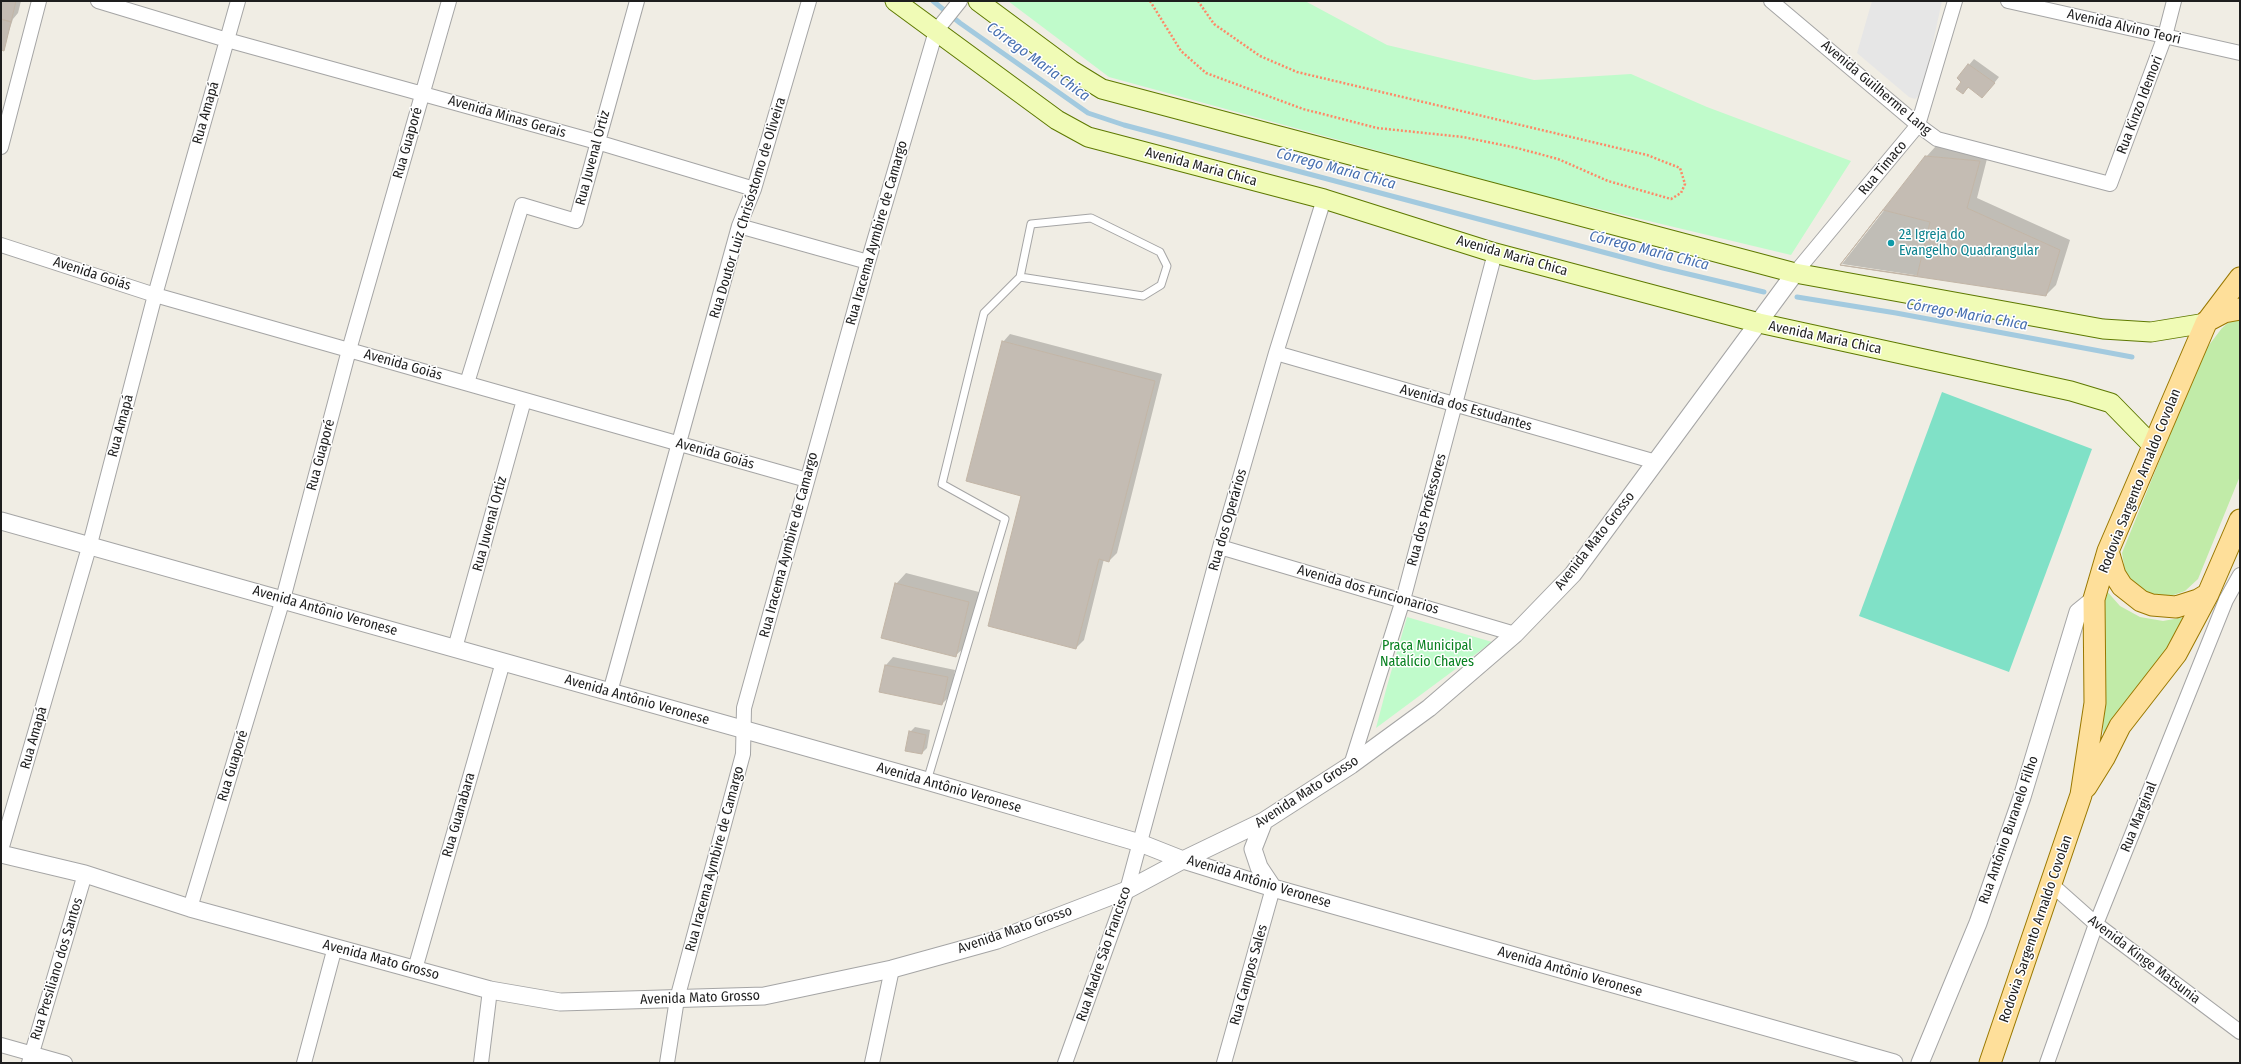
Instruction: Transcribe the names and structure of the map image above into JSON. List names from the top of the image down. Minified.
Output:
{"streets":{"main road":["Avenida Maria Chica","Rodovia Sargento Arnaldo Covolan"],"street":["Avenida Alvino Teori","Avenida Guilherme Lang","Rua Kinzo Idemori","Rua Amapá","Avenida Minas Gerais","Rua Guaporé","Rua Juvenal Ortiz","Rua Timaco","Rua Doutor Luiz Chrisóstomo de Oliveira","Rua Iracema Aymbire de Camargo","Avenida Goiás","Avenida dos Estudantes","Rua dos Professores","Rua dos Operários","Avenida Mato Grosso","Avenida dos Funcionarios","Avenida Antônio Veronese","Rua Guanabara","Rua Marginal","Rua Antônio Buranelo Filho","Rua Madre São Francisco","Avenida Kinge Matsunia","Rua Presiliano dos Santos","Rua Campos Sales"]},"crossings":[["Avenida Alvino Teori","Rua Kinzo Idemori"],["Avenida Guilherme Lang","Rua Kinzo Idemori"],["Avenida Guilherme Lang","Rua Timaco"],["Rua Amapá","Avenida Minas Gerais"],["Rua Amapá","Avenida Goiás"],["Rua Amapá","Avenida Antônio Veronese"],["Avenida Minas Gerais","Rua Guaporé"],["Avenida Minas Gerais","Rua Juvenal Ortiz"],["Avenida Minas Gerais","Rua Doutor Luiz Chrisóstomo de Oliveira"],["Rua Guaporé","Avenida Goiás"],["Rua Guaporé","Avenida Mato Grosso"],["Rua Guaporé","Avenida Antônio Veronese"],["Rua Juvenal Ortiz","Avenida Goiás"],["Rua Juvenal Ortiz","Avenida Antônio Veronese"],["Avenida Maria Chica","Rua Iracema Aymbire de Camargo"],["Avenida Maria Chica","Rodovia Sargento Arnaldo Covolan"],["Avenida Maria Chica","Rua dos Professores"],["Avenida Maria Chica","Rua dos Operários"],["Avenida Maria Chica","Avenida Mato Grosso"],["Rua Timaco","Avenida Mato Grosso"],["Rua Doutor Luiz Chrisóstomo de Oliveira","Avenida Goiás"],["Rua Doutor Luiz Chrisóstomo de Oliveira","Avenida Antônio Veronese"],["Rua Iracema Aymbire de Camargo","Avenida Goiás"],["Rua Iracema Aymbire de Camargo","Avenida Mato Grosso"],["Rua Iracema Aymbire de Camargo","Avenida Antônio Veronese"],["Avenida dos Estudantes","Rua dos Professores"],["Avenida dos Estudantes","Rua dos Operários"],["Avenida dos Estudantes","Avenida Mato Grosso"],["Rodovia Sargento Arnaldo Covolan","Rua Antônio Buranelo Filho"],["Rodovia Sargento Arnaldo Covolan","Avenida Kinge Matsunia"],["Rua dos Professores","Avenida Mato Grosso"],["Rua dos Professores","Avenida dos Funcionarios"],["Rua dos Operários","Avenida dos Funcionarios"],["Rua dos Operários","Avenida Antônio Veronese"],["Rua dos Operários","Rua Madre São Francisco"],["Avenida Mato Grosso","Avenida dos Funcionarios"],["Avenida Mato Grosso","Avenida Antônio Veronese"],["Avenida Mato Grosso","Rua Guanabara"],["Avenida Mato Grosso","Rua Madre São Francisco"],["Avenida Mato Grosso","Rua Presiliano dos Santos"],["Avenida Antônio Veronese","Rua Guanabara"],["Avenida Antônio Veronese","Rua Madre São Francisco"],["Avenida Antônio Veronese","Rua Campos Sales"],["Rua Marginal","Avenida Kinge Matsunia"]],"water":["Córrego Maria Chica"],"parks":["Praça Municipal Natalício Chaves"],"places":["2ª Igreja do Evangelho Quadrangular"]}
